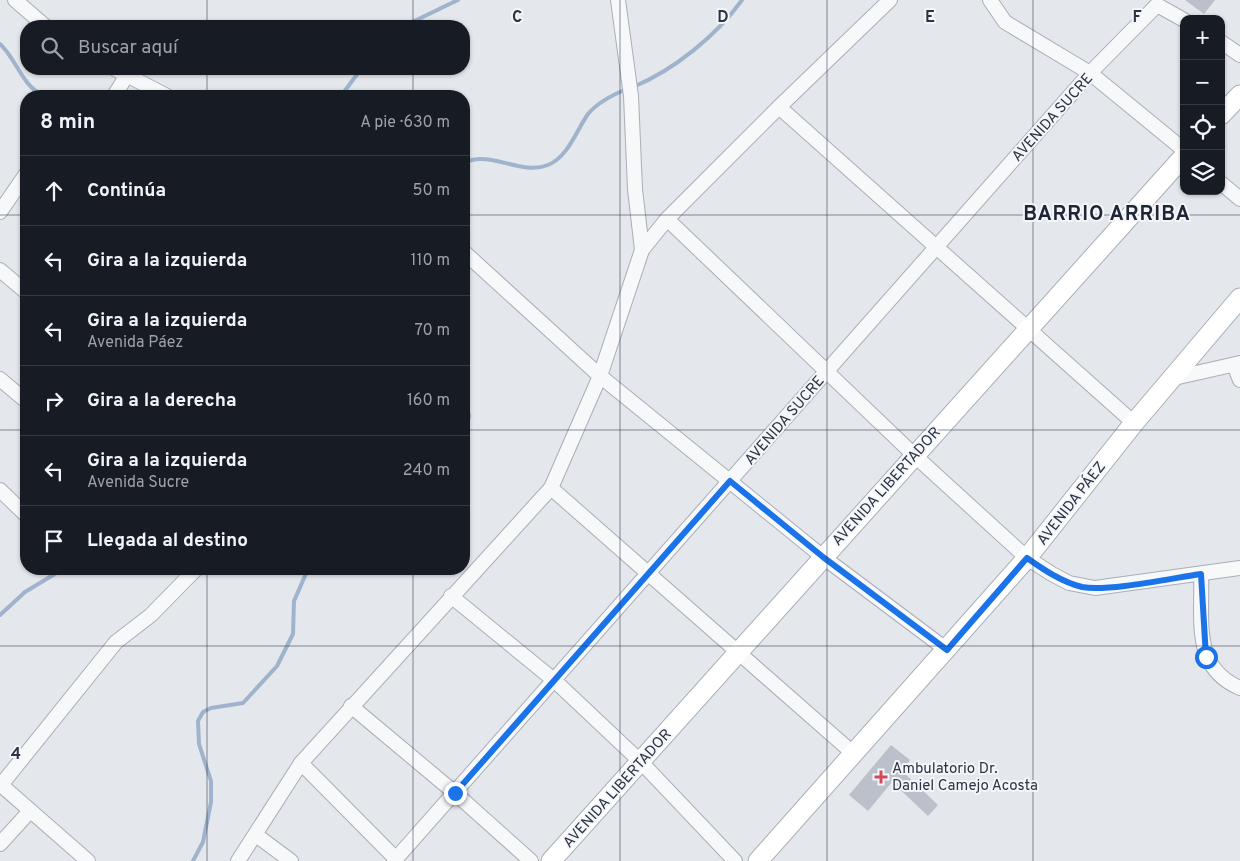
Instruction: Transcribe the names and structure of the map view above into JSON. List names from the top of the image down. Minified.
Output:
{"streets":{"main road":["AVENIDA LIBERTADOR","AVENIDA PÁEZ"],"street":["AVENIDA SUCRE"]},"districts":["BARRIO ARRIBA"],"places":{"health":["Ambulatorio Dr. Daniel Camejo Acosta"]},"page":{"map_buttons":["+","−"],"search":"Buscar aquí","heading":["8 min","A pie · 630 m"],"list":[["Continúa","50 m"],["Gira a la izquierda","110 m"],["Gira a la izquierda","Avenida Páez","70 m"],["Gira a la derecha","160 m"],["Gira a la izquierda","Avenida Sucre","240 m"],"Llegada al destino"]},"grid":{"columns":["C","D","E","F"],"rows":["4"]}}
